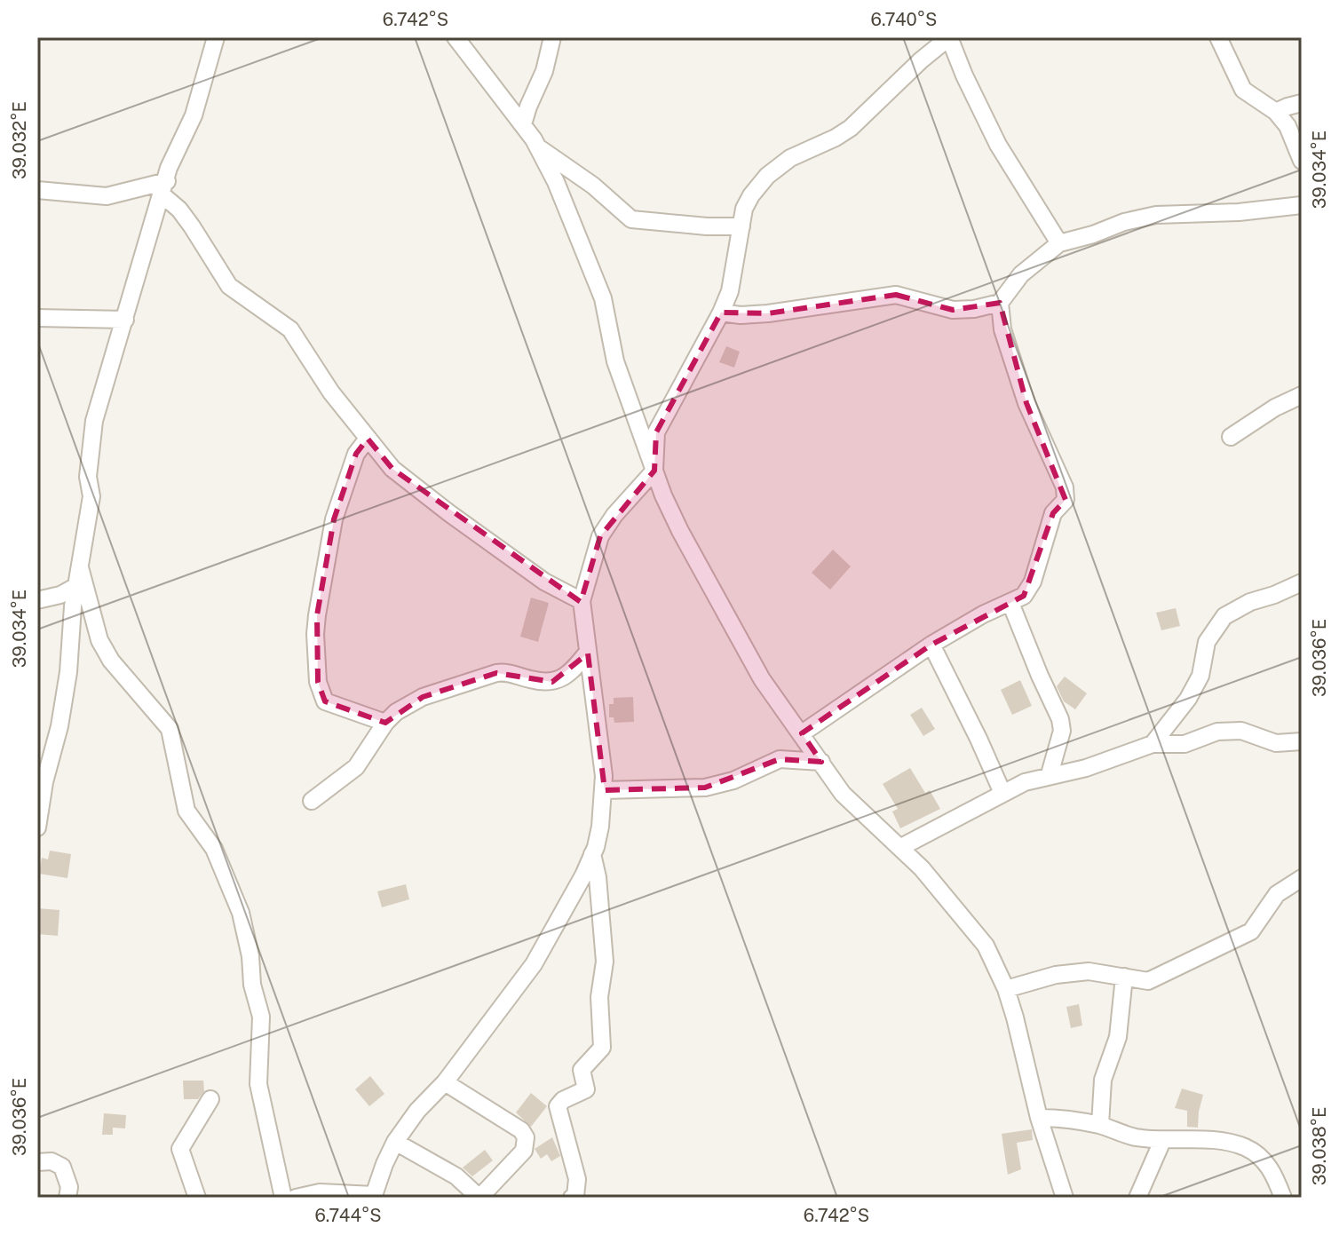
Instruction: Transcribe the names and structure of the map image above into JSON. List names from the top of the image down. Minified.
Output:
{"coordinates":["6.742°S","6.740°S","39.032°E","39.034°E","39.036°E","39.038°E","6.744°S"]}
